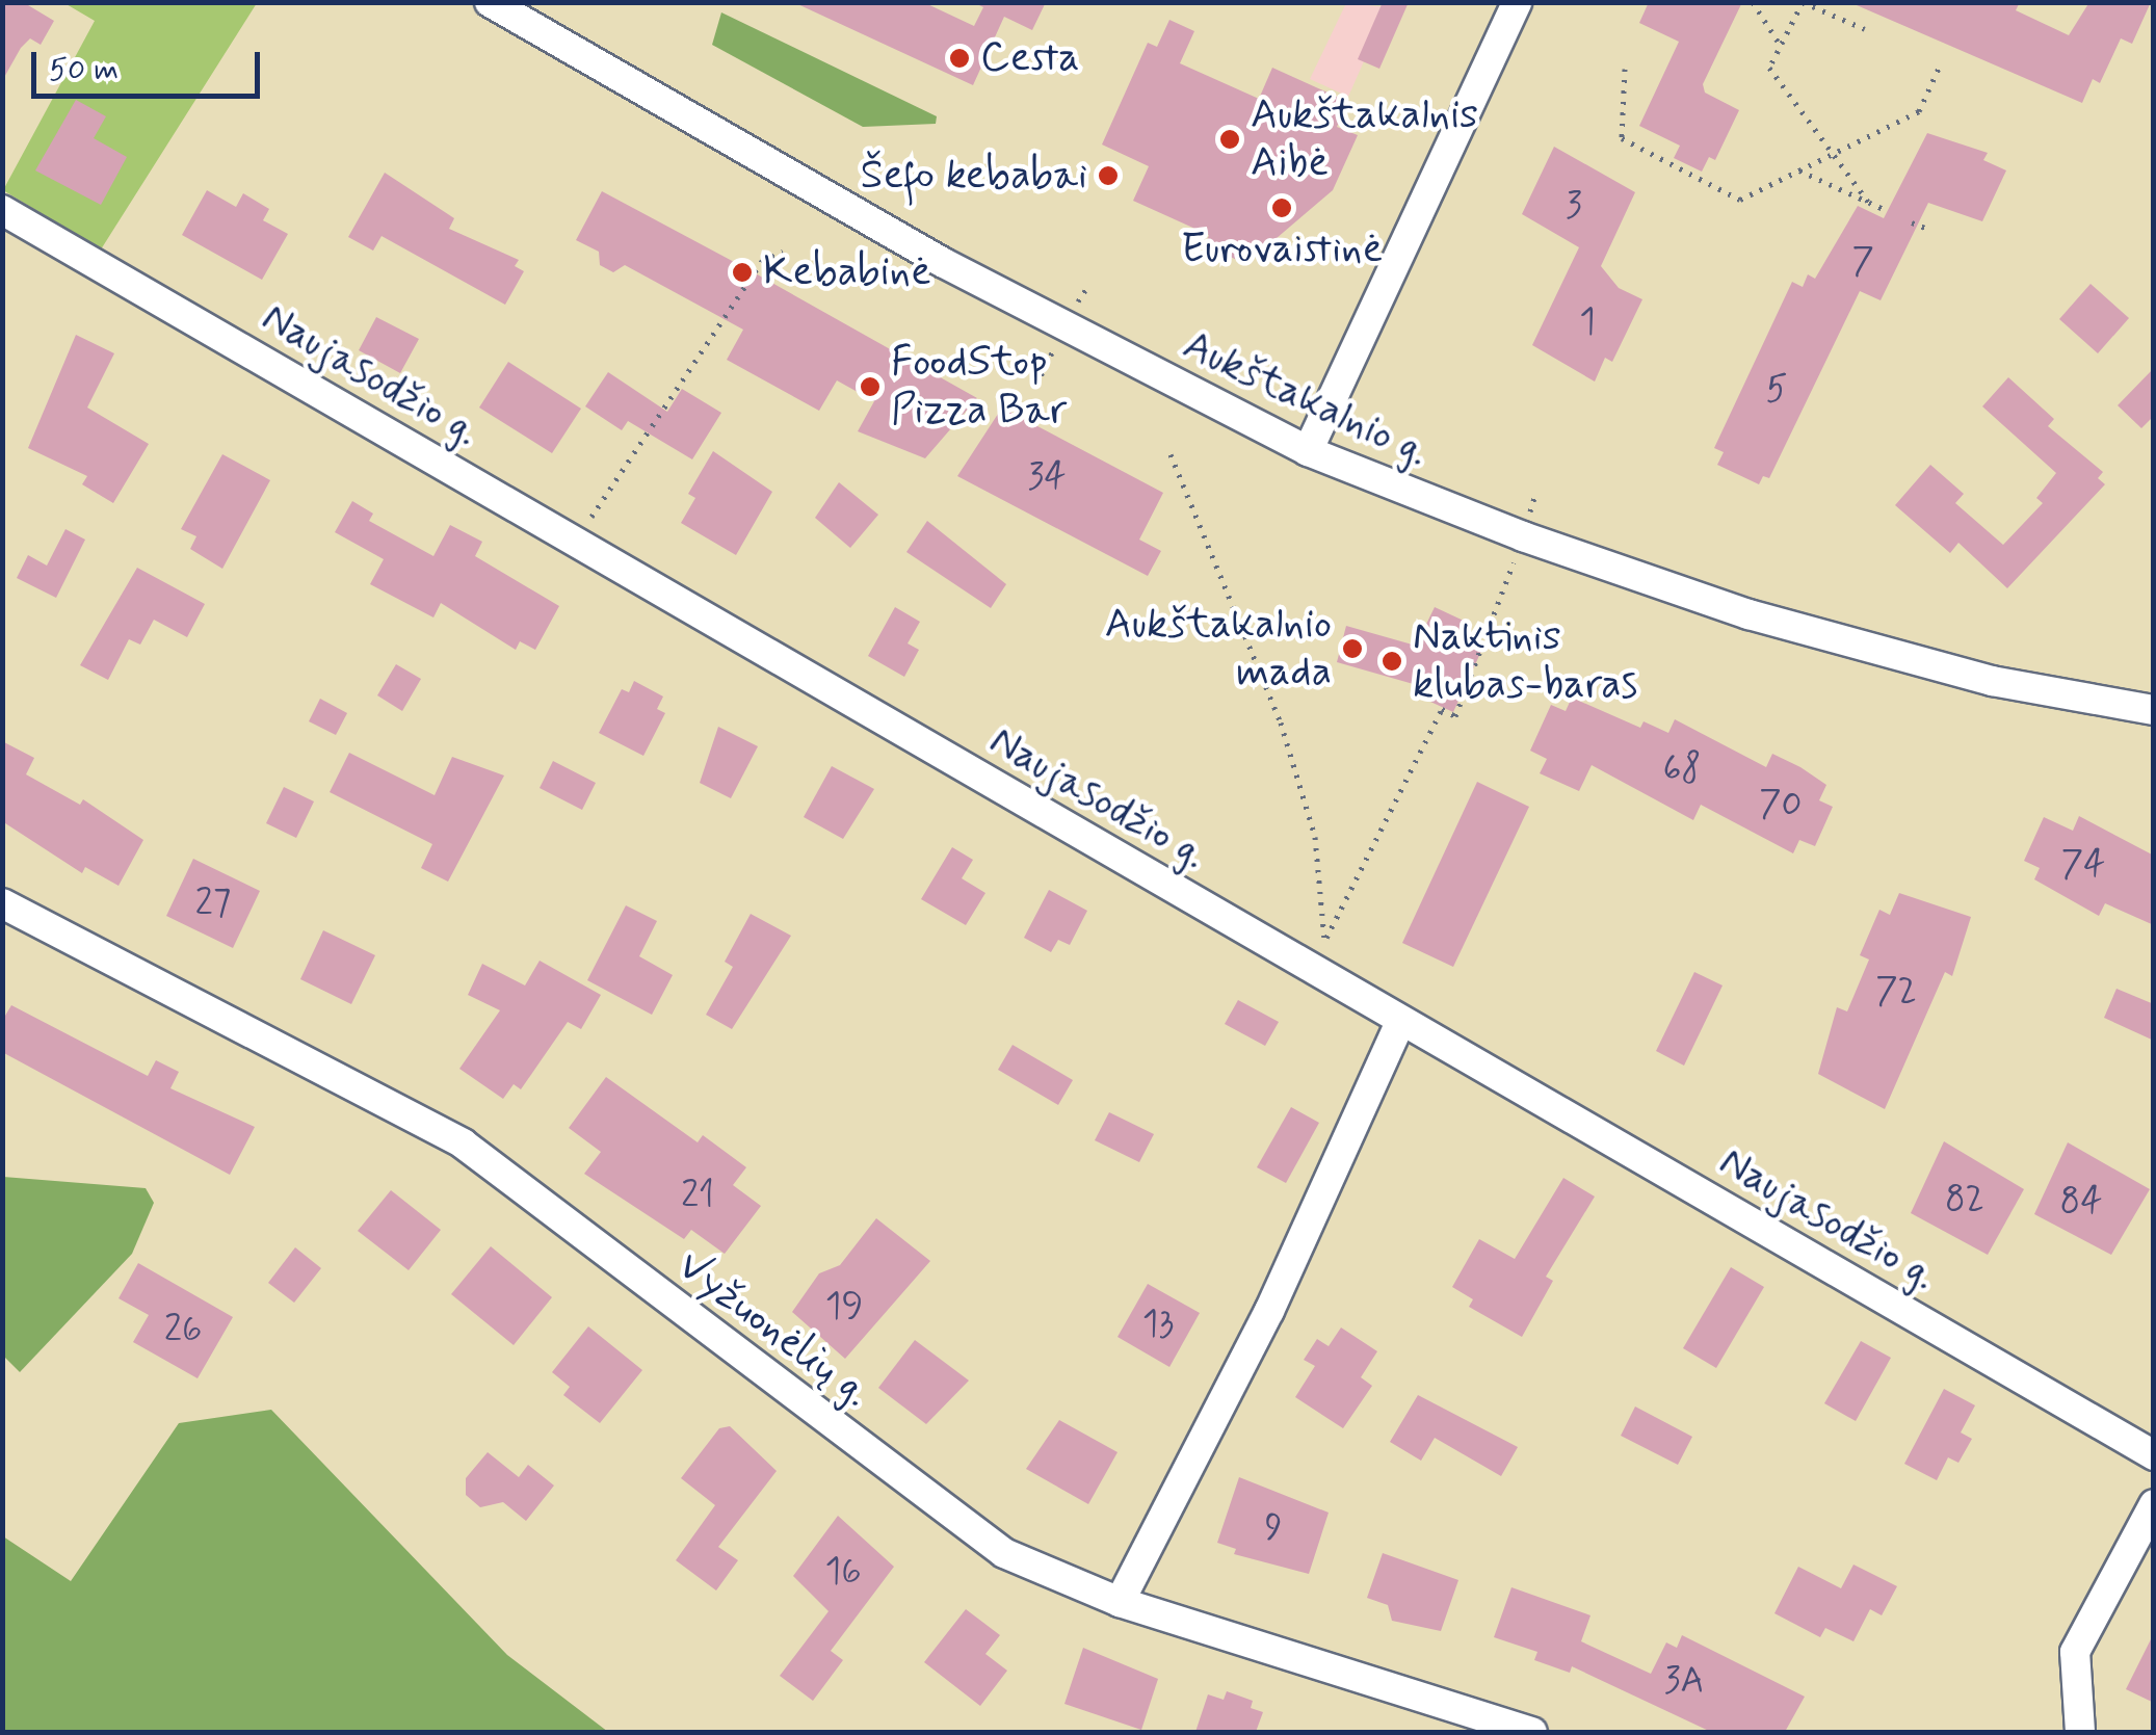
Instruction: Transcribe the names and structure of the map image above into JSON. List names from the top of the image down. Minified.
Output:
{"streets":{"street":["Naujasodžio g.","Aukštakalnio g.","Vyžuonėlių g."]},"places":["Cesta","Aukštakalnis Aibė","Šefo kebabai","Eurovaistinė","Kebabinė","FoodStop Pizza Bar","Aukštakalnio mada","Naktinis klubas-baras"],"house_numbers":["3","7","1","5","34","68","70","74","27","72","21","82","84","19","13","26","9","16","3A"],"scale_bar":"50 m"}
